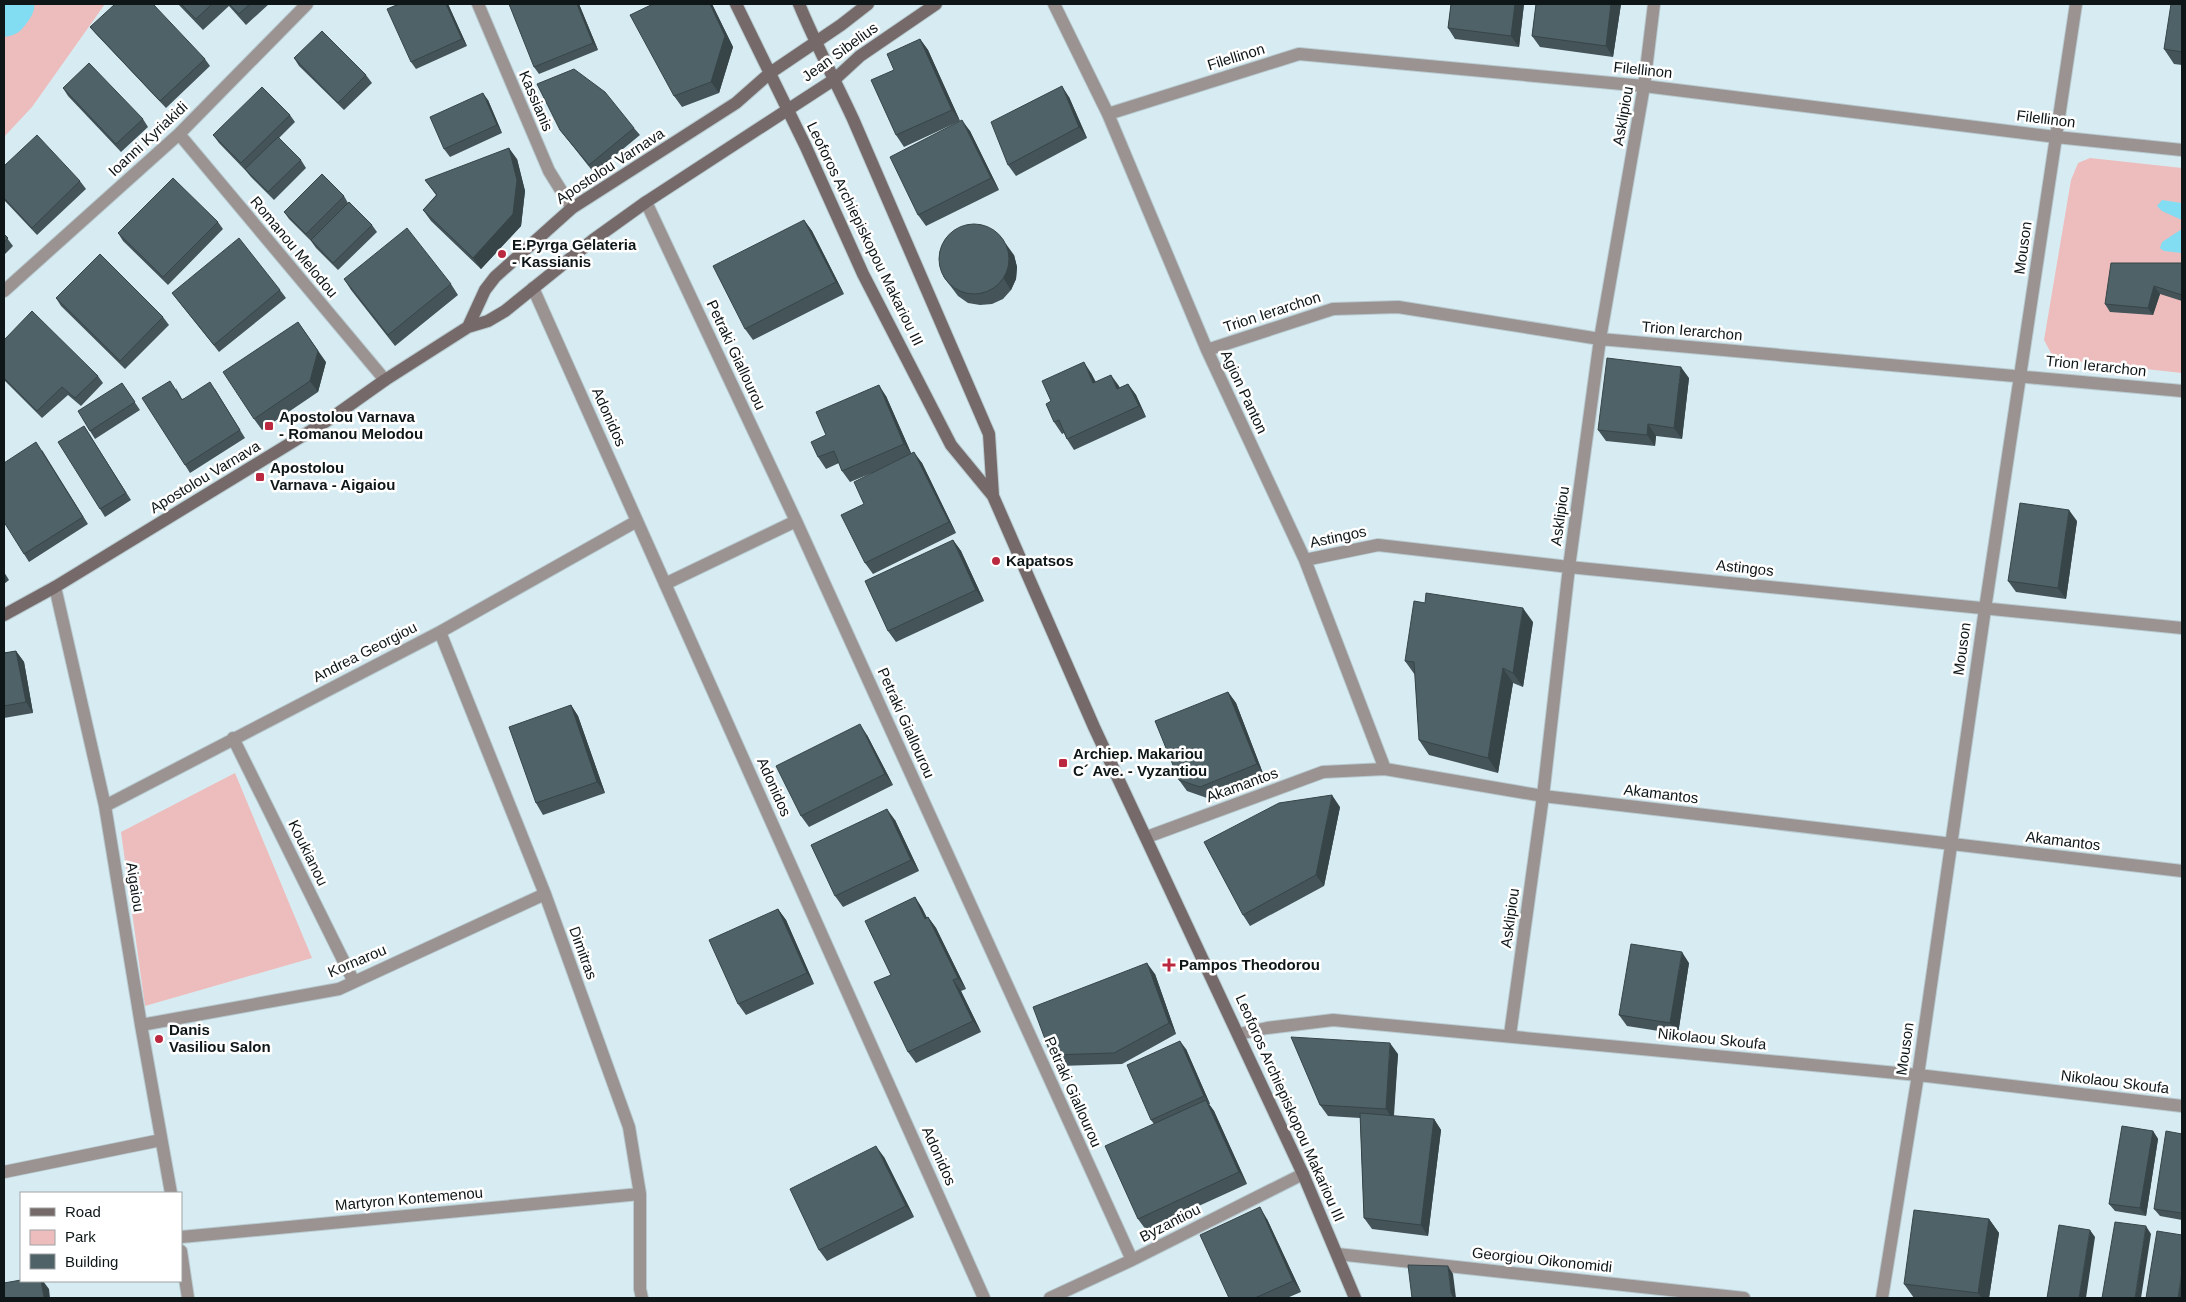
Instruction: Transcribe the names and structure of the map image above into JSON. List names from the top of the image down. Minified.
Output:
{"streets":{"main road":["Jean Sibelius","Apostolou Varnava","Leoforos Archiepiskopou Makariou III"],"street":["Filellinon","Kassianis","Asklipiou","Ioanni Kyriakidi","Romanou Melodou","Mouson","Trion Ierarchon","Petraki Giallourou","Agion Panton","Adonidos","Astingos","Andrea Georgiou","Akamantos","Koukianou","Aigaiou","Dimitras","Kornarou","Nikolaou Skoufa","Martyron Kontemenou","Byzantiou","Georgiou Oikonomidi"]},"crossings":[["Jean Sibelius","Apostolou Varnava"],["Jean Sibelius","Leoforos Archiepiskopou Makariou III"],["Filellinon","Asklipiou"],["Filellinon","Mouson"],["Filellinon","Agion Panton"],["Kassianis","Apostolou Varnava"],["Asklipiou","Trion Ierarchon"],["Asklipiou","Astingos"],["Asklipiou","Akamantos"],["Asklipiou","Nikolaou Skoufa"],["Ioanni Kyriakidi","Romanou Melodou"],["Apostolou Varnava","Leoforos Archiepiskopou Makariou III"],["Apostolou Varnava","Romanou Melodou"],["Apostolou Varnava","Petraki Giallourou"],["Apostolou Varnava","Adonidos"],["Apostolou Varnava","Aigaiou"],["Leoforos Archiepiskopou Makariou III","Akamantos"],["Leoforos Archiepiskopou Makariou III","Nikolaou Skoufa"],["Leoforos Archiepiskopou Makariou III","Byzantiou"],["Leoforos Archiepiskopou Makariou III","Georgiou Oikonomidi"],["Mouson","Trion Ierarchon"],["Mouson","Astingos"],["Mouson","Akamantos"],["Mouson","Nikolaou Skoufa"],["Trion Ierarchon","Agion Panton"],["Petraki Giallourou","Byzantiou"],["Agion Panton","Astingos"],["Agion Panton","Akamantos"],["Adonidos","Andrea Georgiou"],["Andrea Georgiou","Koukianou"],["Andrea Georgiou","Aigaiou"],["Andrea Georgiou","Dimitras"],["Koukianou","Kornarou"],["Aigaiou","Kornarou"],["Dimitras","Kornarou"],["Dimitras","Martyron Kontemenou"]],"places":{"other":["E.Pyrga Gelateria - Kassianis","Kapatsos","Danis Vasiliou Salon"],"transit":["Apostolou Varnava - Romanou Melodou","Apostolou Varnava - Aigaiou","Archiep. Makariou C´ Ave. - Vyzantiou"],"health":["Pampos Theodorou"]},"legend":["Road","Park","Building"]}
